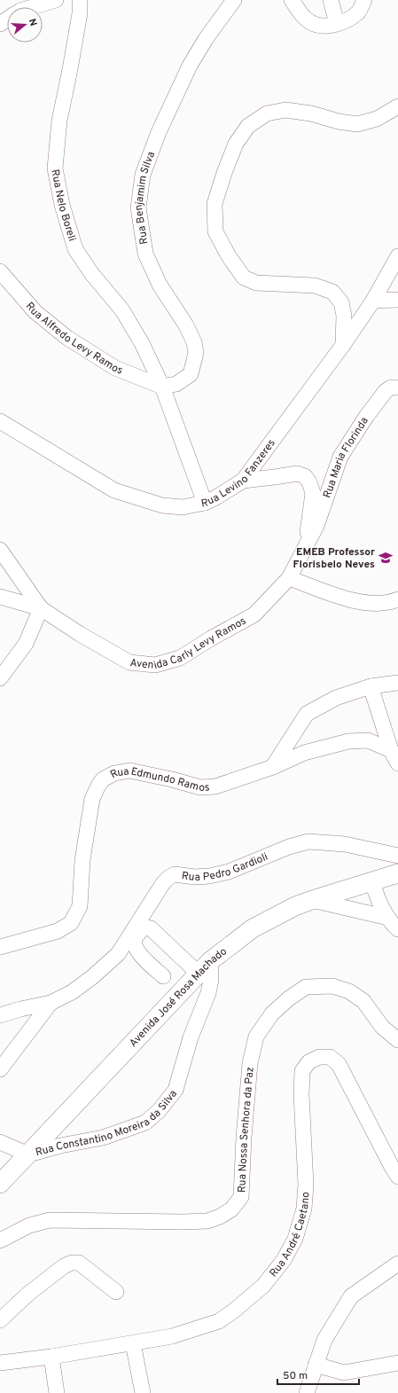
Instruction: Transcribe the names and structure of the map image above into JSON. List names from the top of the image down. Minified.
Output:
{"streets":{"main road":["Avenida José Rosa Machado"],"street":["Rua Benjamim Silva","Rua Nelo Boreli","Rua Alfredo Levy Ramos","Rua Maria Florinda","Rua Levino Fanzeres","Avenida Carly Levy Ramos","Rua Edmundo Ramos","Rua Pedro Gardioli","Rua Constantino Moreira da Silva","Rua Nossa Senhora da Paz","Rua André Caetano"]},"crossings":[["Rua Benjamim Silva","Rua Nelo Boreli"],["Rua Benjamim Silva","Rua Alfredo Levy Ramos"],["Rua Nelo Boreli","Rua Alfredo Levy Ramos"],["Rua Nelo Boreli","Rua Levino Fanzeres"],["Rua Maria Florinda","Avenida Carly Levy Ramos"],["Rua Pedro Gardioli","Avenida José Rosa Machado"],["Avenida José Rosa Machado","Rua Constantino Moreira da Silva"]],"places":{"school or university":["EMEB Professor Florisbelo Neves"]},"scale_bar":"50 m","north":"right"}
